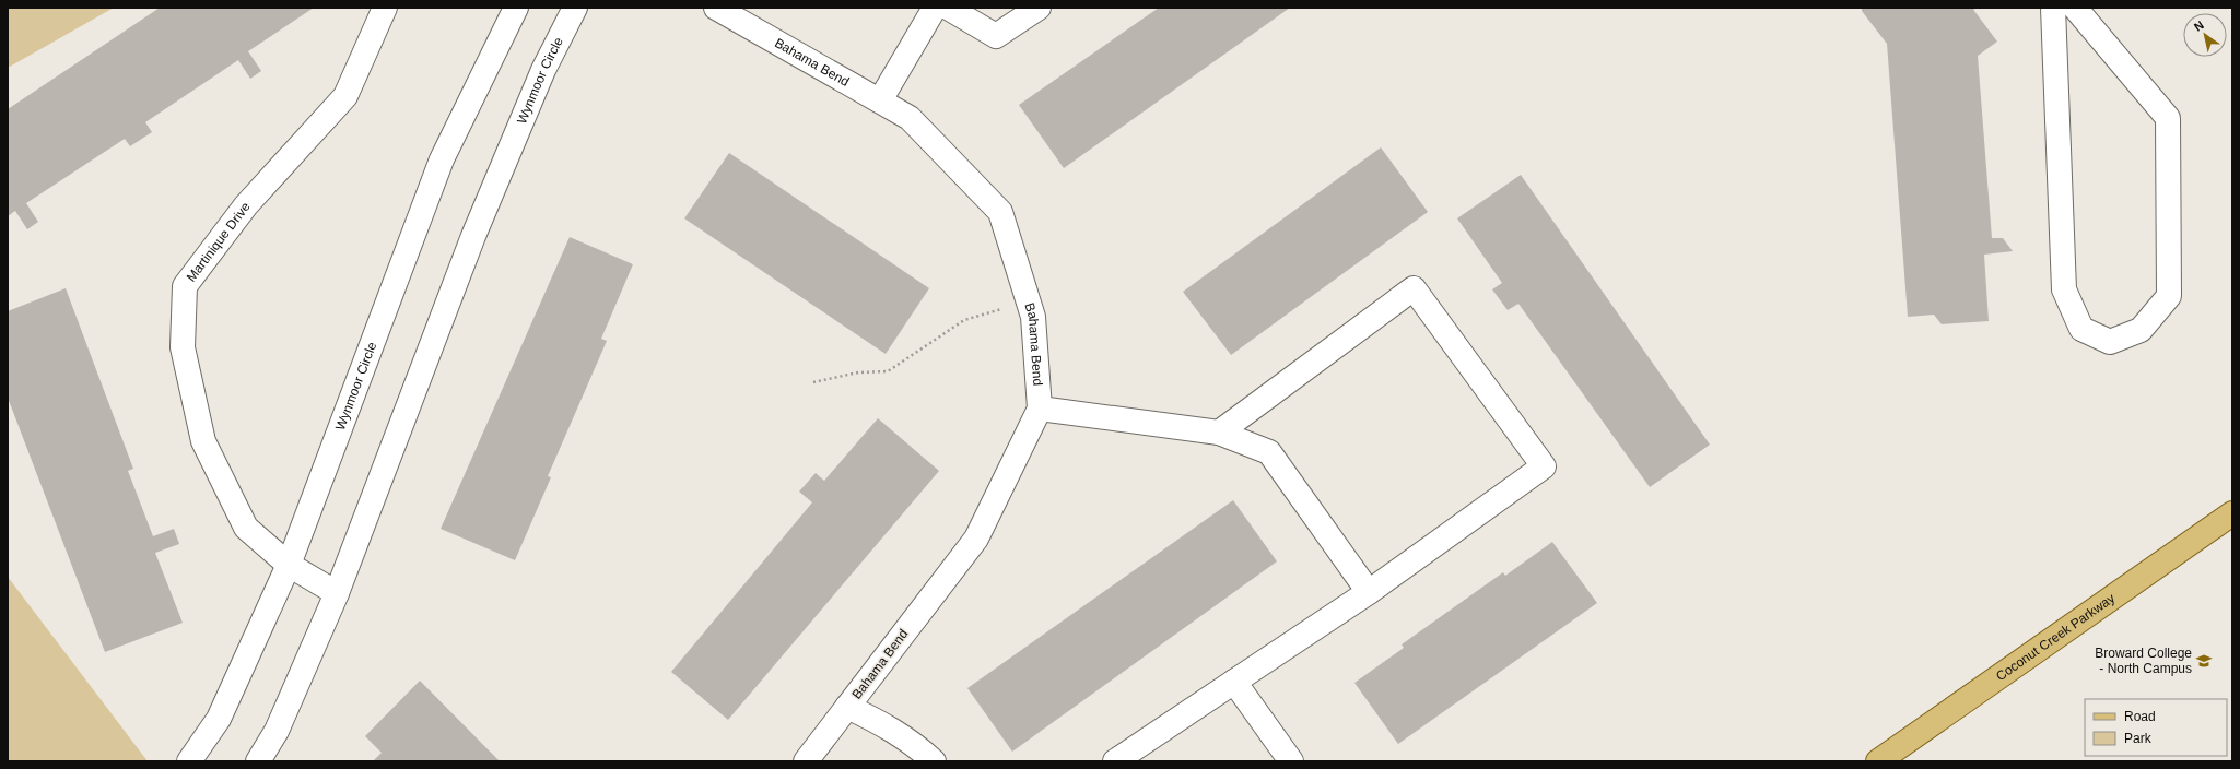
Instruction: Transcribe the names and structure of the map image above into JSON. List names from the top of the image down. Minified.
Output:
{"streets":{"main road":["Coconut Creek Parkway"],"street":["Bahama Bend","Wynmoor Circle","Martinique Drive"]},"crossings":[["Wynmoor Circle","Martinique Drive"]],"places":{"school or university":["Broward College - North Campus"]},"legend":["Road","Park"],"north":"top left"}
